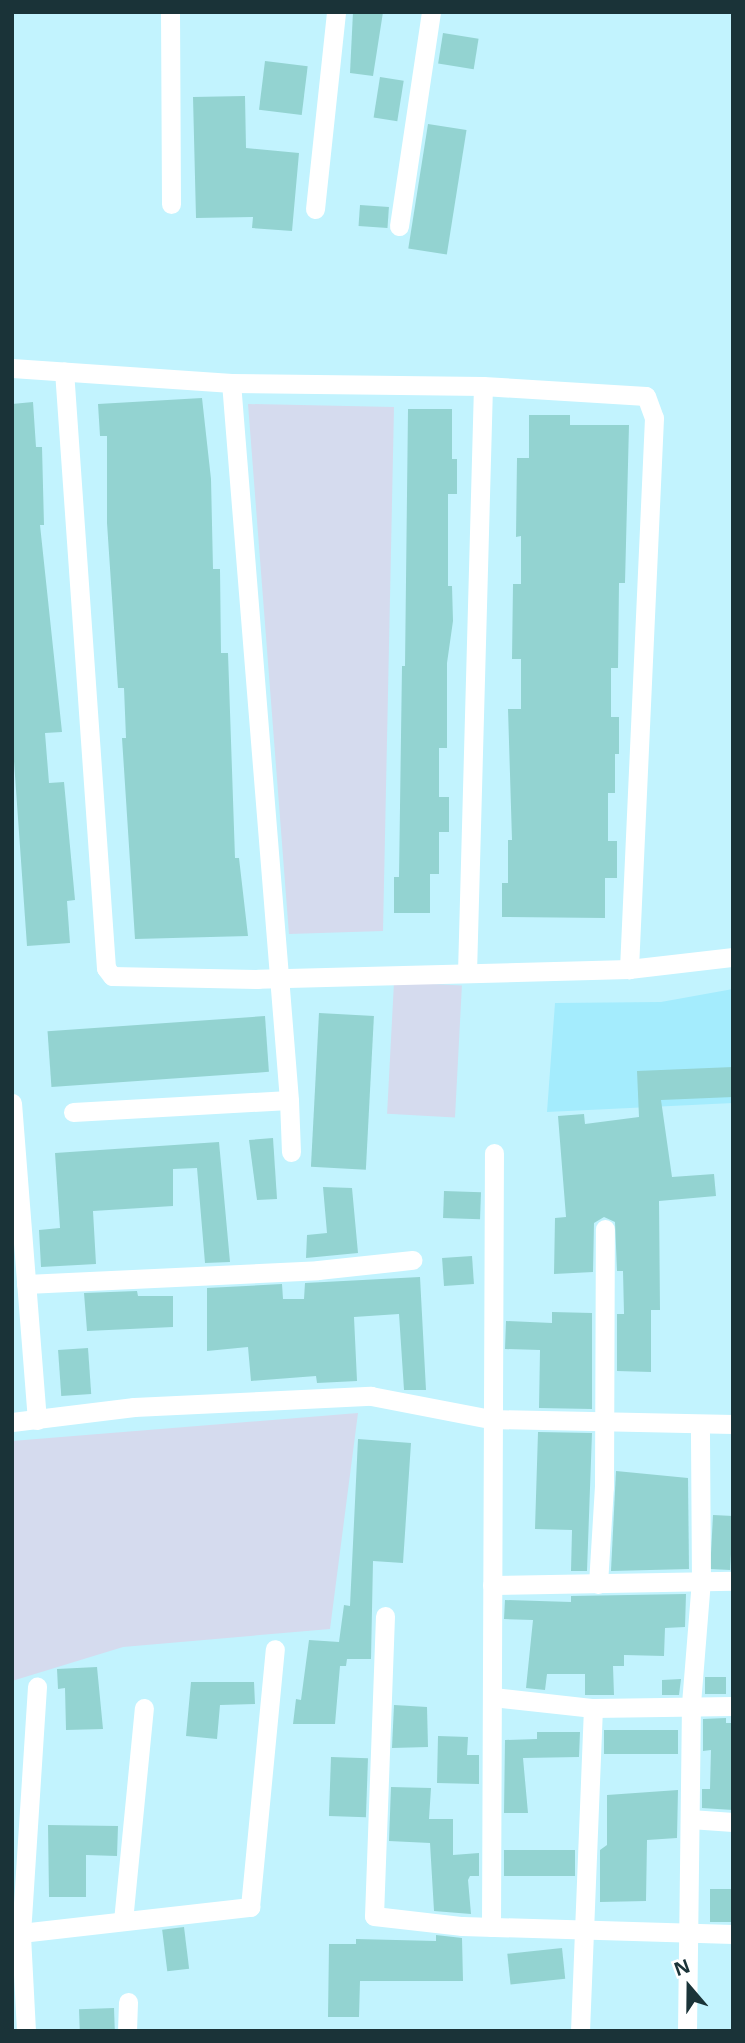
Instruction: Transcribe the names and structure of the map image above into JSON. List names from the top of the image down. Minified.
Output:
{"north":"top"}
